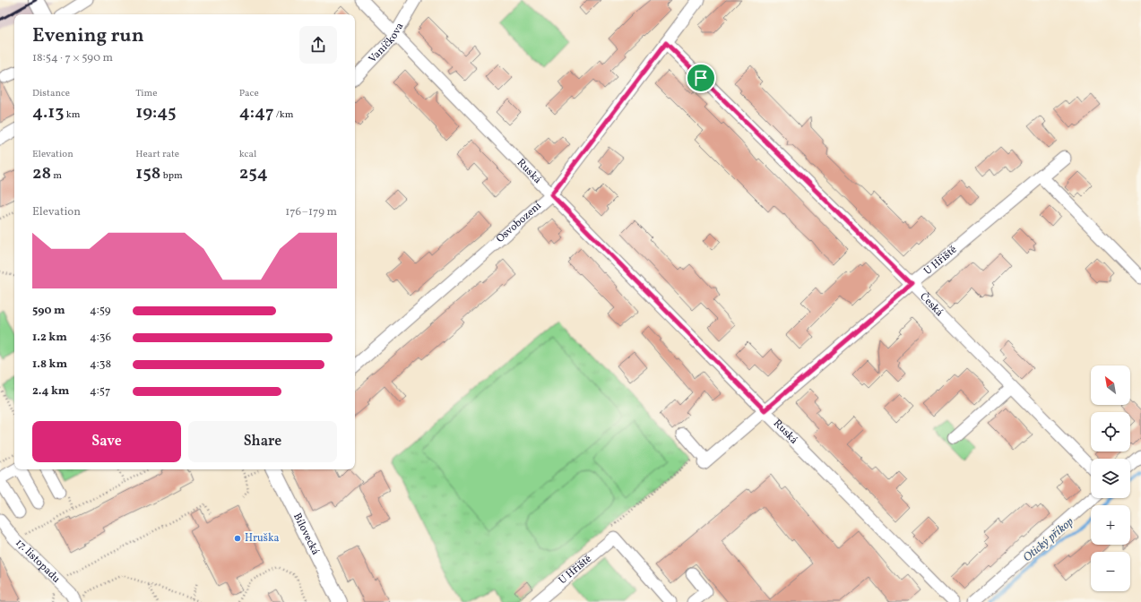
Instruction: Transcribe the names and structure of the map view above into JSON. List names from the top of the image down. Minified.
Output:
{"streets":{"main road":["Bílovecká"],"street":["Vaníčkova","Ruská","Osvobození","U Hřiště","Česká","17. listopadu"]},"crossings":[["Vaníčkova","Ruská"],["Ruská","Osvobození"],["Ruská","U Hřiště"],["Osvobození","Česká"],["U Hřiště","Česká"]],"water":["Otický příkop"],"places":["Hruška"],"north":"top left","page":{"heading":["Evening run","18:54 · 7 × 590 m"],"stats":[["Distance","4.13 km"],["Time","19:45"],["Pace","4:47 /km"],["Elevation","28 m"],["Heart rate","158 bpm"],["kcal","254"]],"chart":["Elevation","176–179 m"],"list":[{"name":"590 m","note":"4:59"},{"name":"1.2 km","note":"4:36"},{"name":"1.8 km","note":"4:38"},{"name":"2.4 km","note":"4:57"}],"map_buttons":["+","−"],"buttons":["Save","Share"]}}
